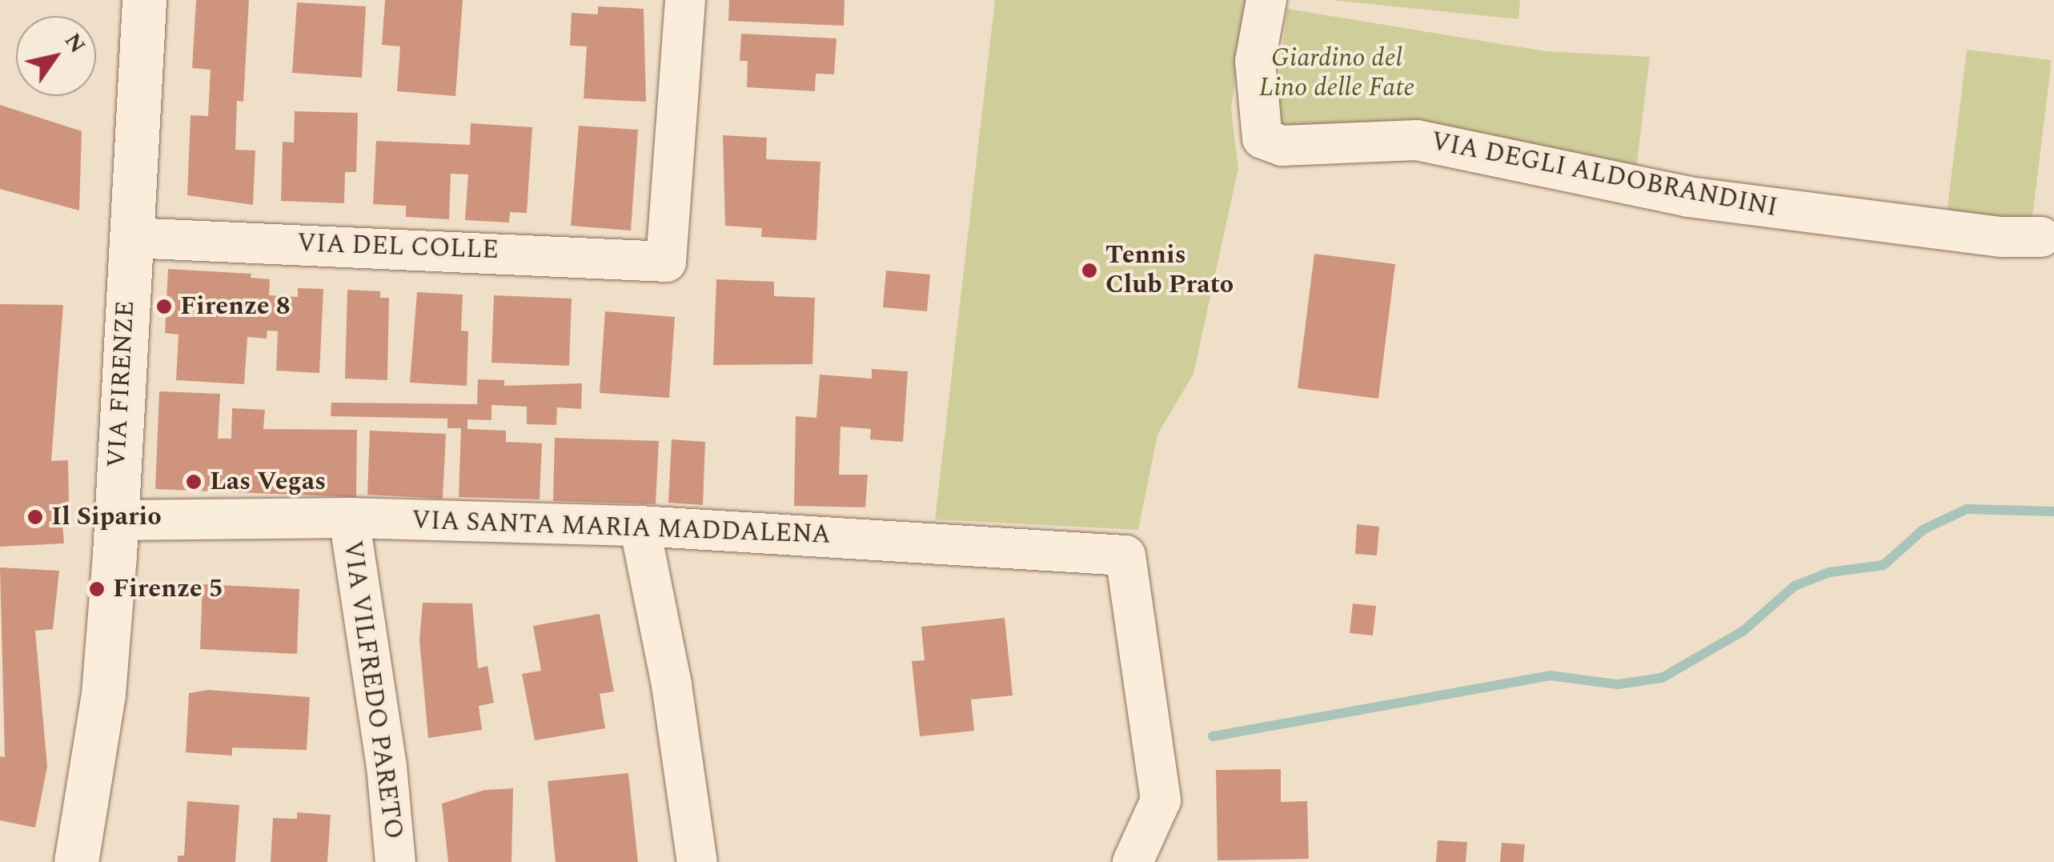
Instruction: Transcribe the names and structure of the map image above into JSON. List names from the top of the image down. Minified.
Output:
{"streets":{"main road":["VIA FIRENZE"],"street":["VIA DEGLI ALDOBRANDINI","VIA DEL COLLE","VIA SANTA MARIA MADDALENA","VIA VILFREDO PARETO"]},"crossings":[["VIA DEL COLLE","VIA FIRENZE"],["VIA FIRENZE","VIA SANTA MARIA MADDALENA"],["VIA SANTA MARIA MADDALENA","VIA VILFREDO PARETO"]],"parks":["Giardino del Lino delle Fate"],"places":["Tennis Club Prato","Firenze 8","Las Vegas","Il Sipario","Firenze 5"],"north":"top right"}
